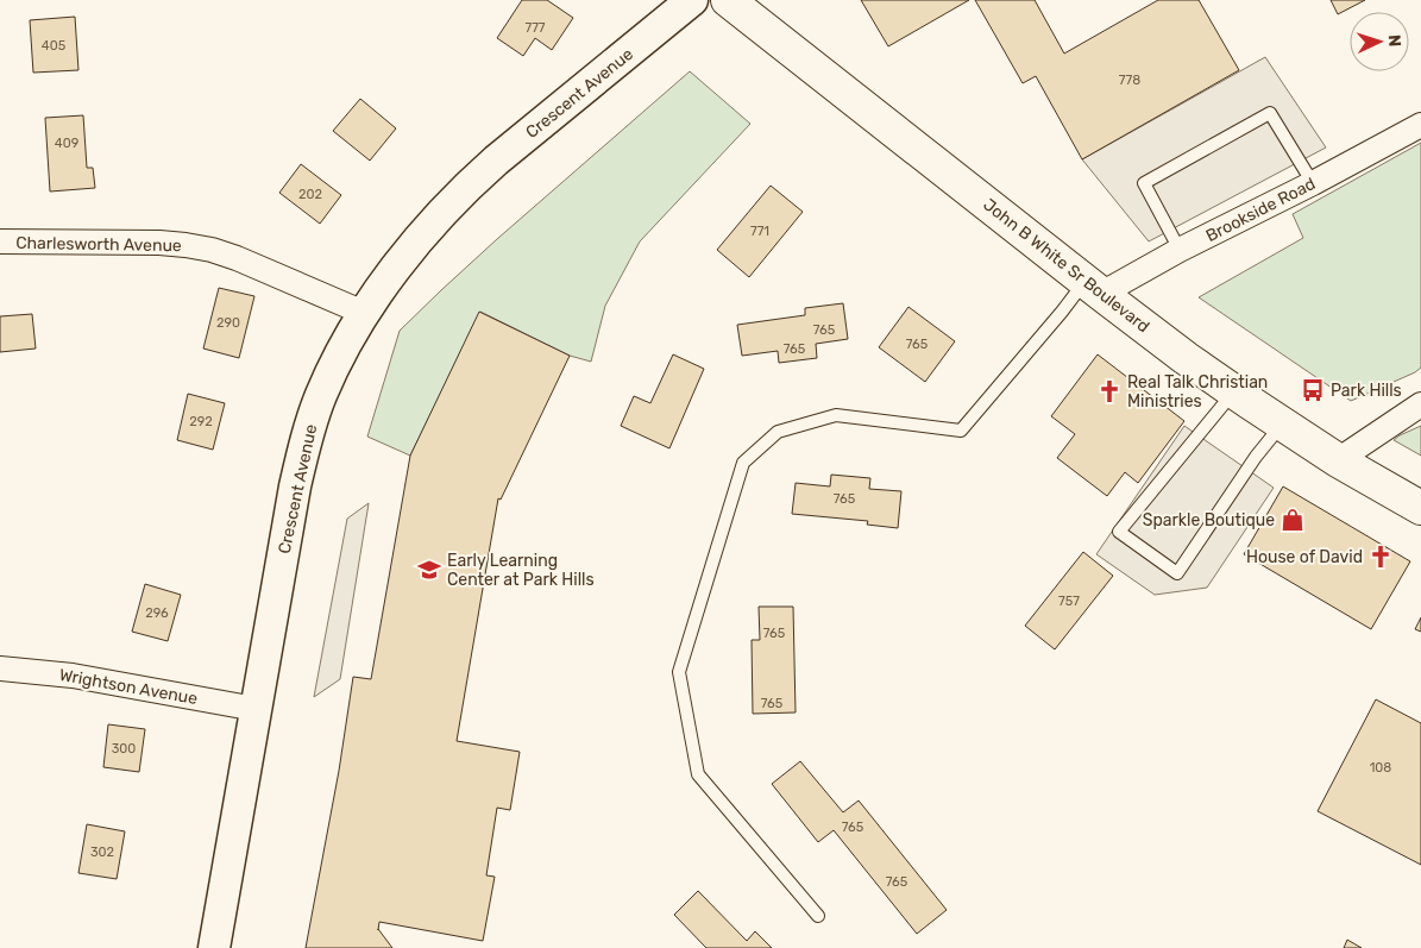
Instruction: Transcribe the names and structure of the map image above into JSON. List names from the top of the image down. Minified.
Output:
{"streets":{"main road":["John B White Sr Boulevard"],"street":["Crescent Avenue","Brookside Road","Charlesworth Avenue","Wrightson Avenue"]},"crossings":[["Crescent Avenue","Charlesworth Avenue"],["Crescent Avenue","Wrightson Avenue"],["Brookside Road","John B White Sr Boulevard"]],"places":{"bus stop":["Park Hills"],"church":["Real Talk Christian Ministries","House of David"],"shop":["Sparkle Boutique"],"school or university":["Early Learning Center at Park Hills"]},"house_numbers":["777","405","778","409","202","771","290","765","765","765","292","765","757","296","765","765","300","108","765","302","765"],"north":"right"}
